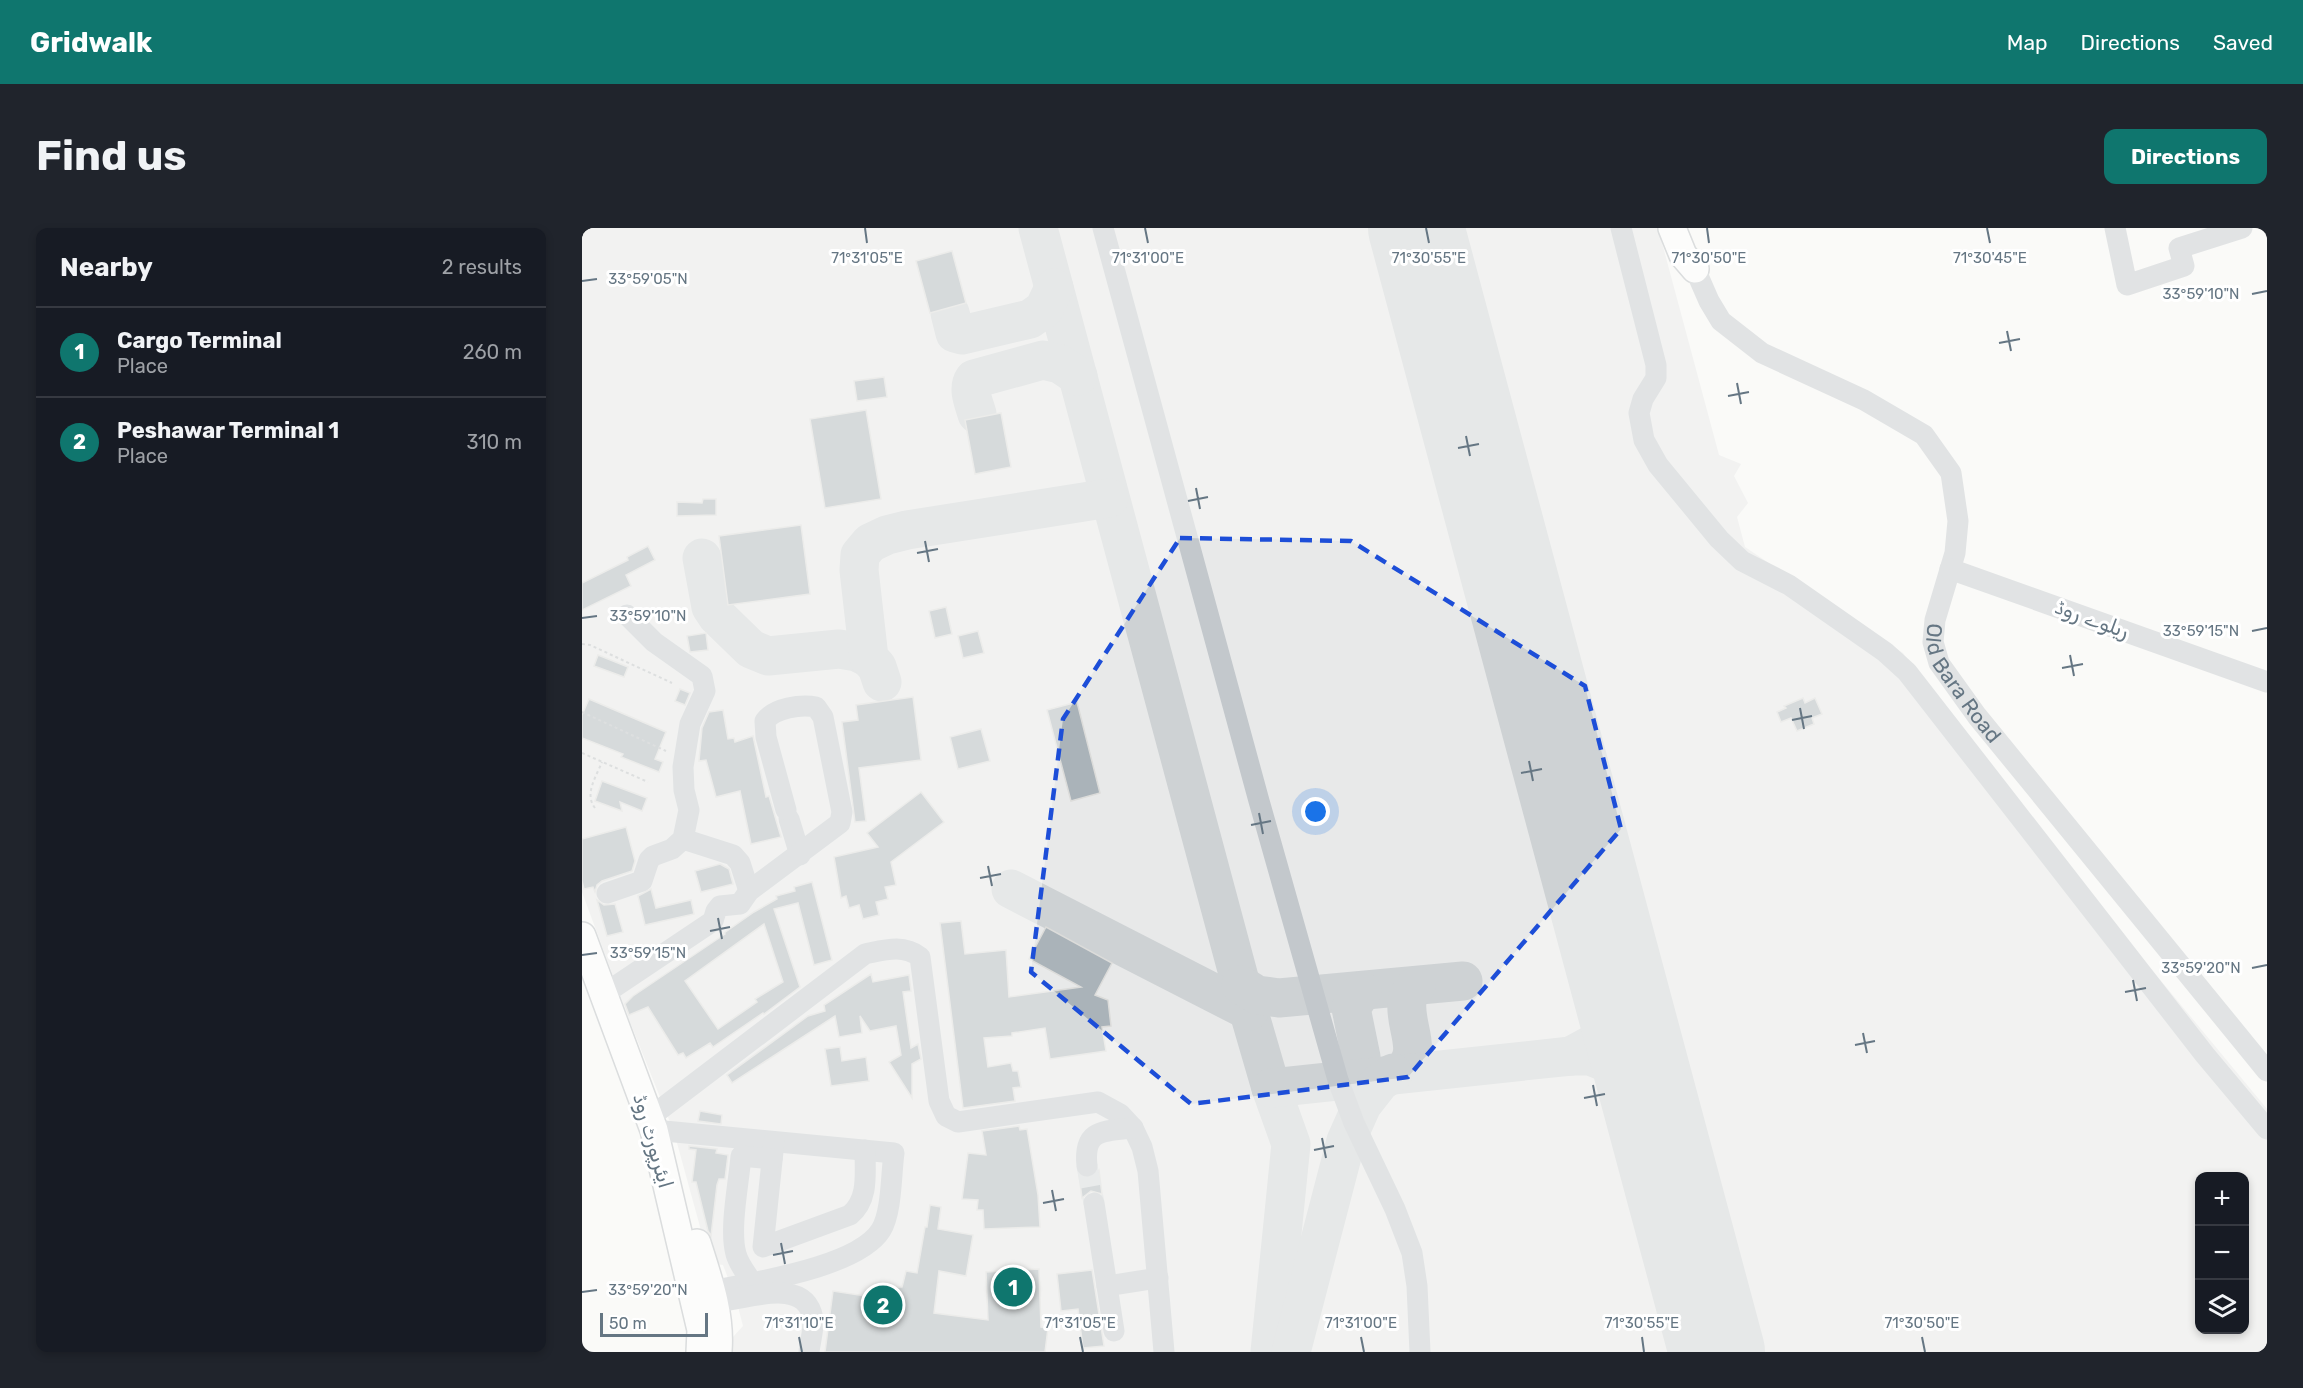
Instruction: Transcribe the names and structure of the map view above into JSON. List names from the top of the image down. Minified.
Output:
{"streets":{"main road":["Old Bara Road","ایئرپورٹ روڈ"],"street":["ریلوے روڈ"]},"crossings":[["ریلوے روڈ","Old Bara Road"]],"scale_bar":"50 m","page":{"header":"Gridwalk","nav":["Map","Directions","Saved"],"buttons":"Directions","title":"Find us","heading":["Nearby","2 results"],"list":[{"mark":"1","name":"Cargo Terminal","note":"Place","value":"260 m"},{"mark":"2","name":"Peshawar Terminal 1","note":"Place","value":"310 m"}],"map_buttons":["+","−"],"pins":["1","2"],"scale":"50 m"},"coordinates":["71°31'05\"E","71°31'00\"E","71°30'55\"E","71°30'50\"E","71°30'45\"E","33°59'05\"N","33°59'10\"N","33°59'15\"N","33°59'20\"N","71°31'10\"E"]}
